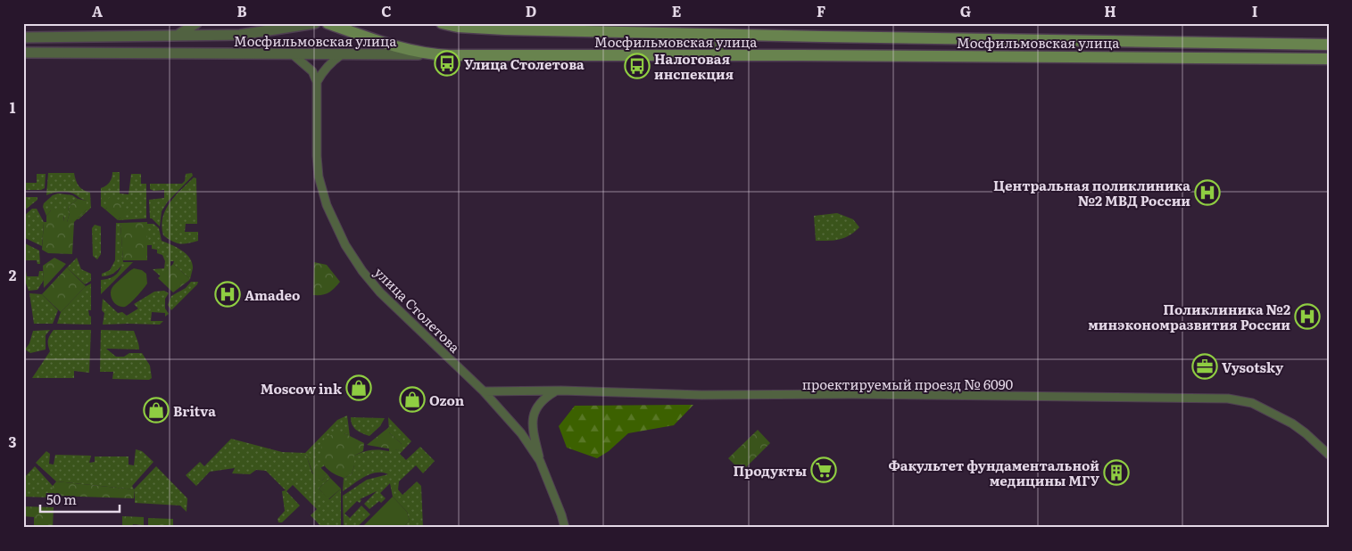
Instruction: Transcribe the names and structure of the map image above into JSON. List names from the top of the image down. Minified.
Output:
{"streets":{"main road":["Мосфильмовская улица"],"street":["улица Столетова","проектируемый проезд № 6090"]},"crossings":[["улица Столетова","проектируемый проезд № 6090"]],"places":{"bus stop":["Улица Столетова","Налоговая инспекция"],"hospital":["Центральная поликлиника №2 МВД России","Amadeo","Поликлиника №2 минэкономразвития России"],"office":["Vysotsky"],"shop":["Moscow ink","Ozon","Britva"],"supermarket":["Продукты"],"building":["Факультет фундаментальной медицины МГУ"]},"scale_bar":"50 m","grid":{"columns":["A","B","C","D","E","F","G","H","I"],"rows":["1","2","3"]}}
